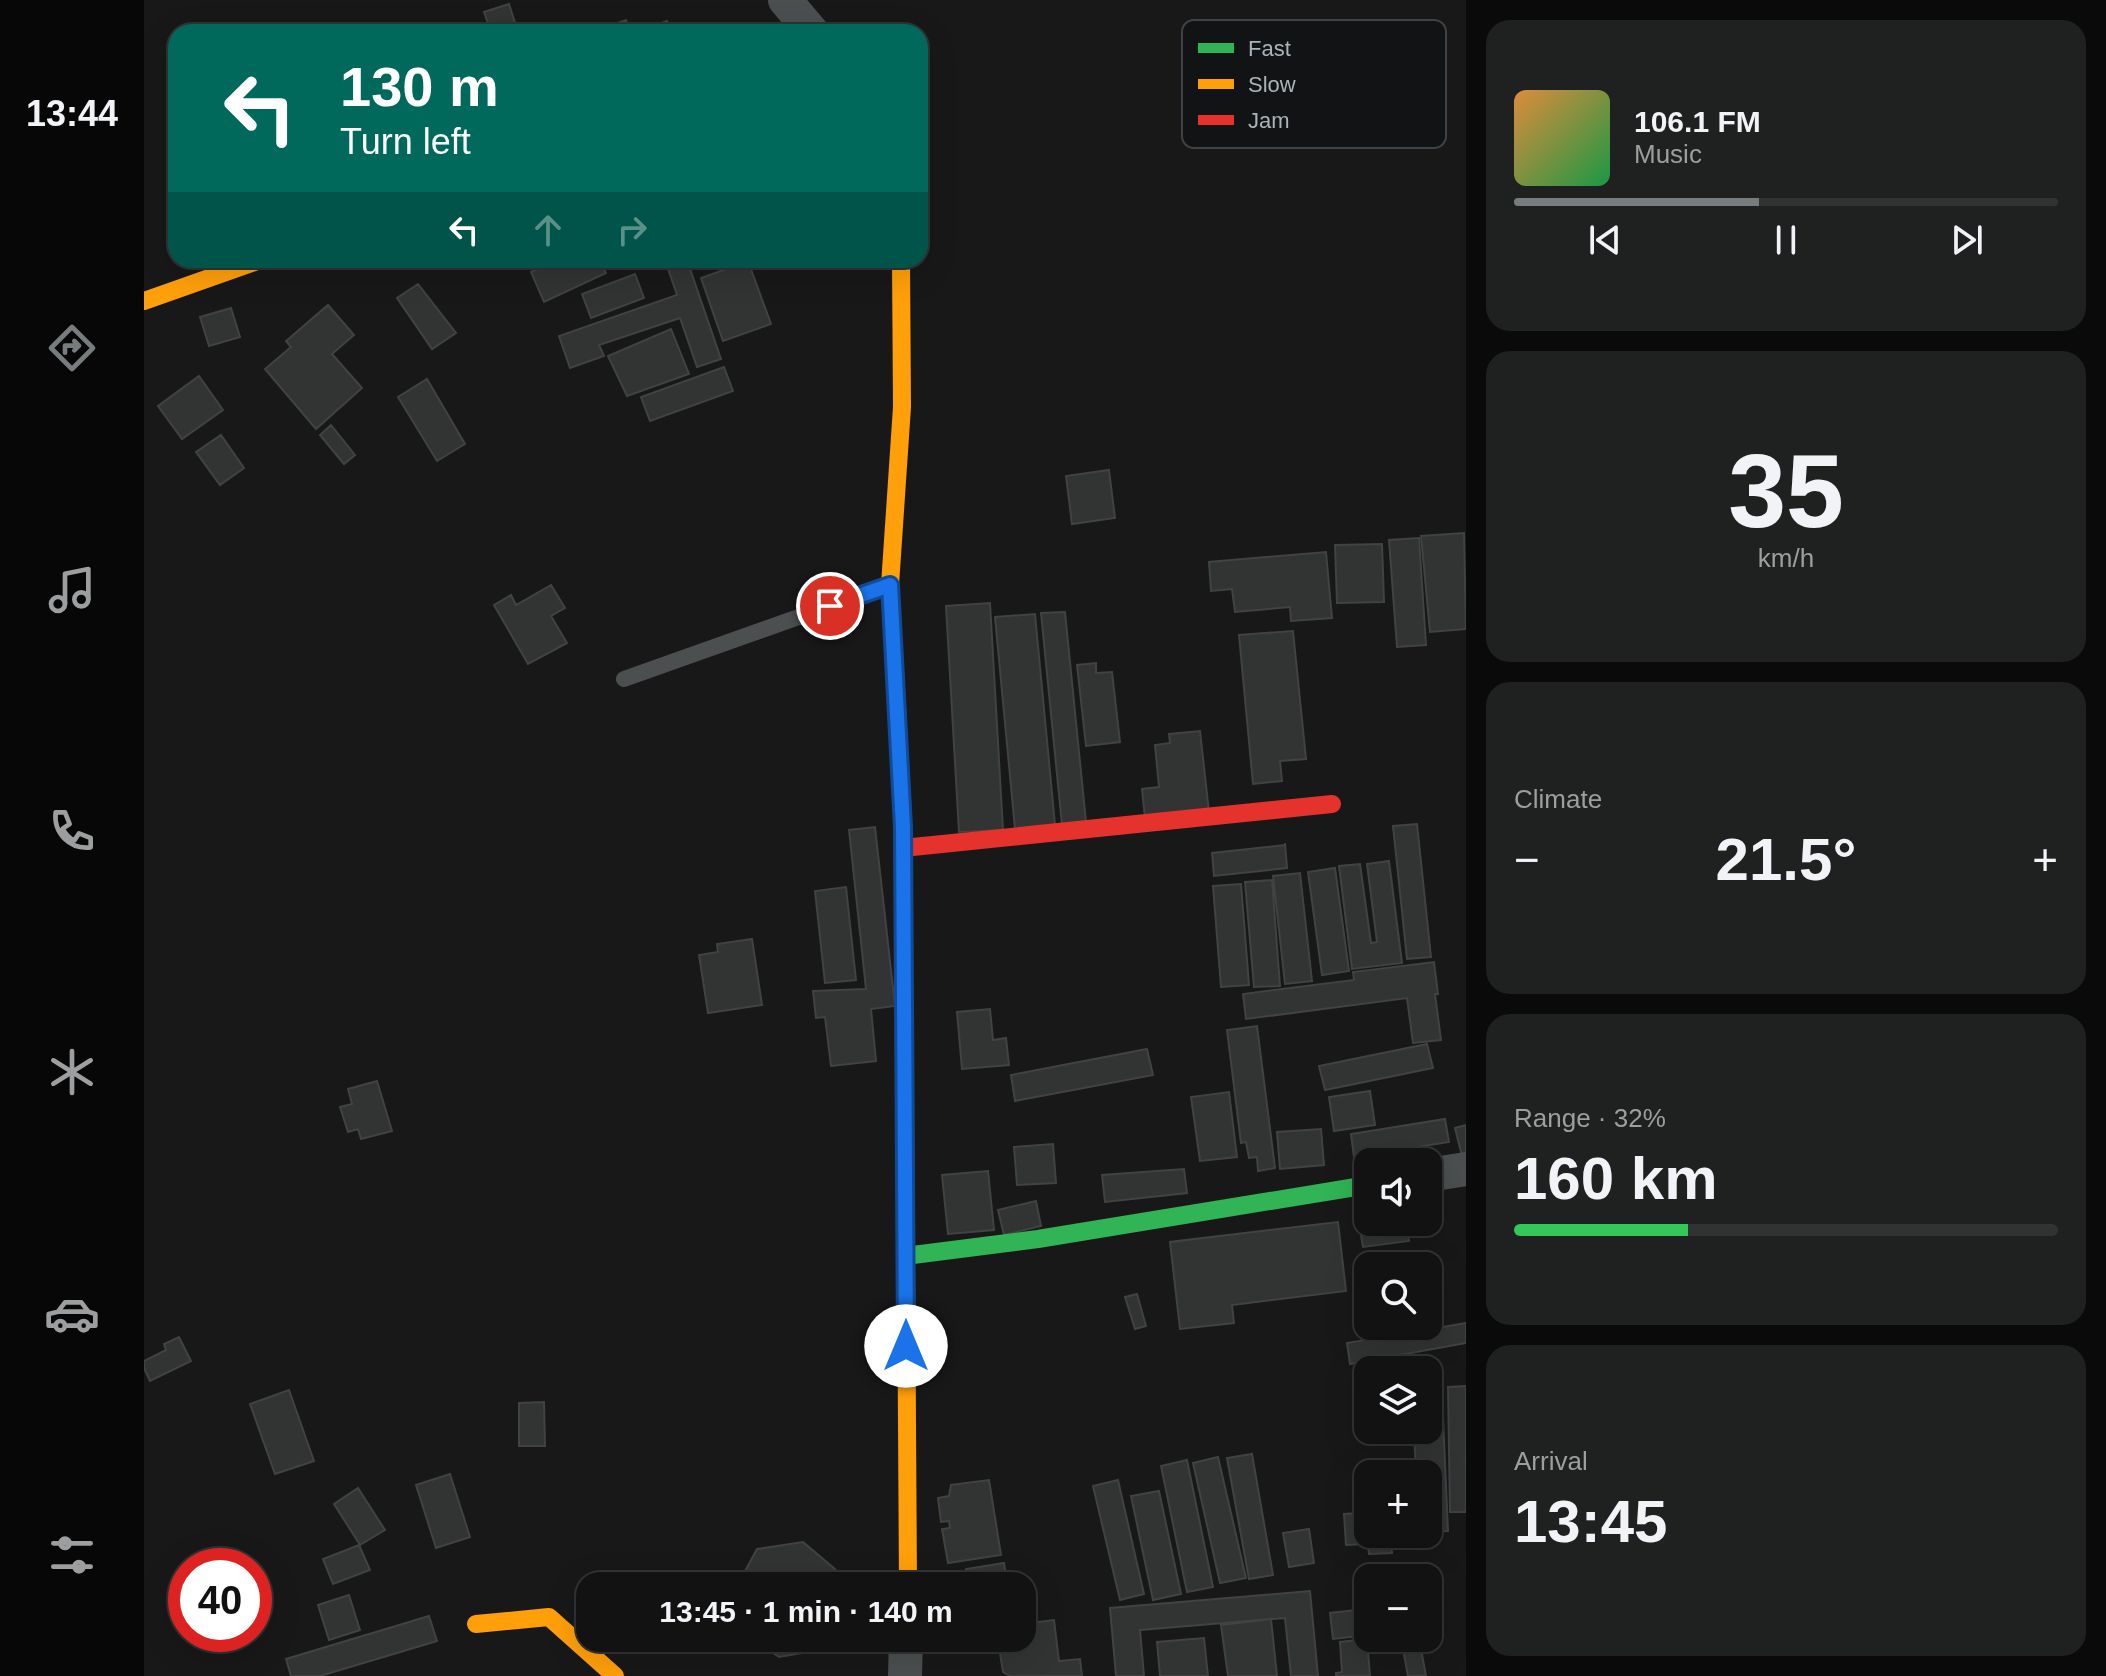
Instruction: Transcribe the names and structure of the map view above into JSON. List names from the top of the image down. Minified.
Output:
{"legend":["Fast","Slow","Jam"],"page":{"tabs":"13:44","turn":["130 m","Turn left"],"song":["106.1 FM","Music"],"tile":[["35","km/h"],"Climate",["Range · 32%","160 km"],["Arrival","13:45"]],"heat":["−","21.5°","+"],"map_buttons":["+","−"],"limit":"40","trip":"13:45 · 1 min · 140 m"}}
